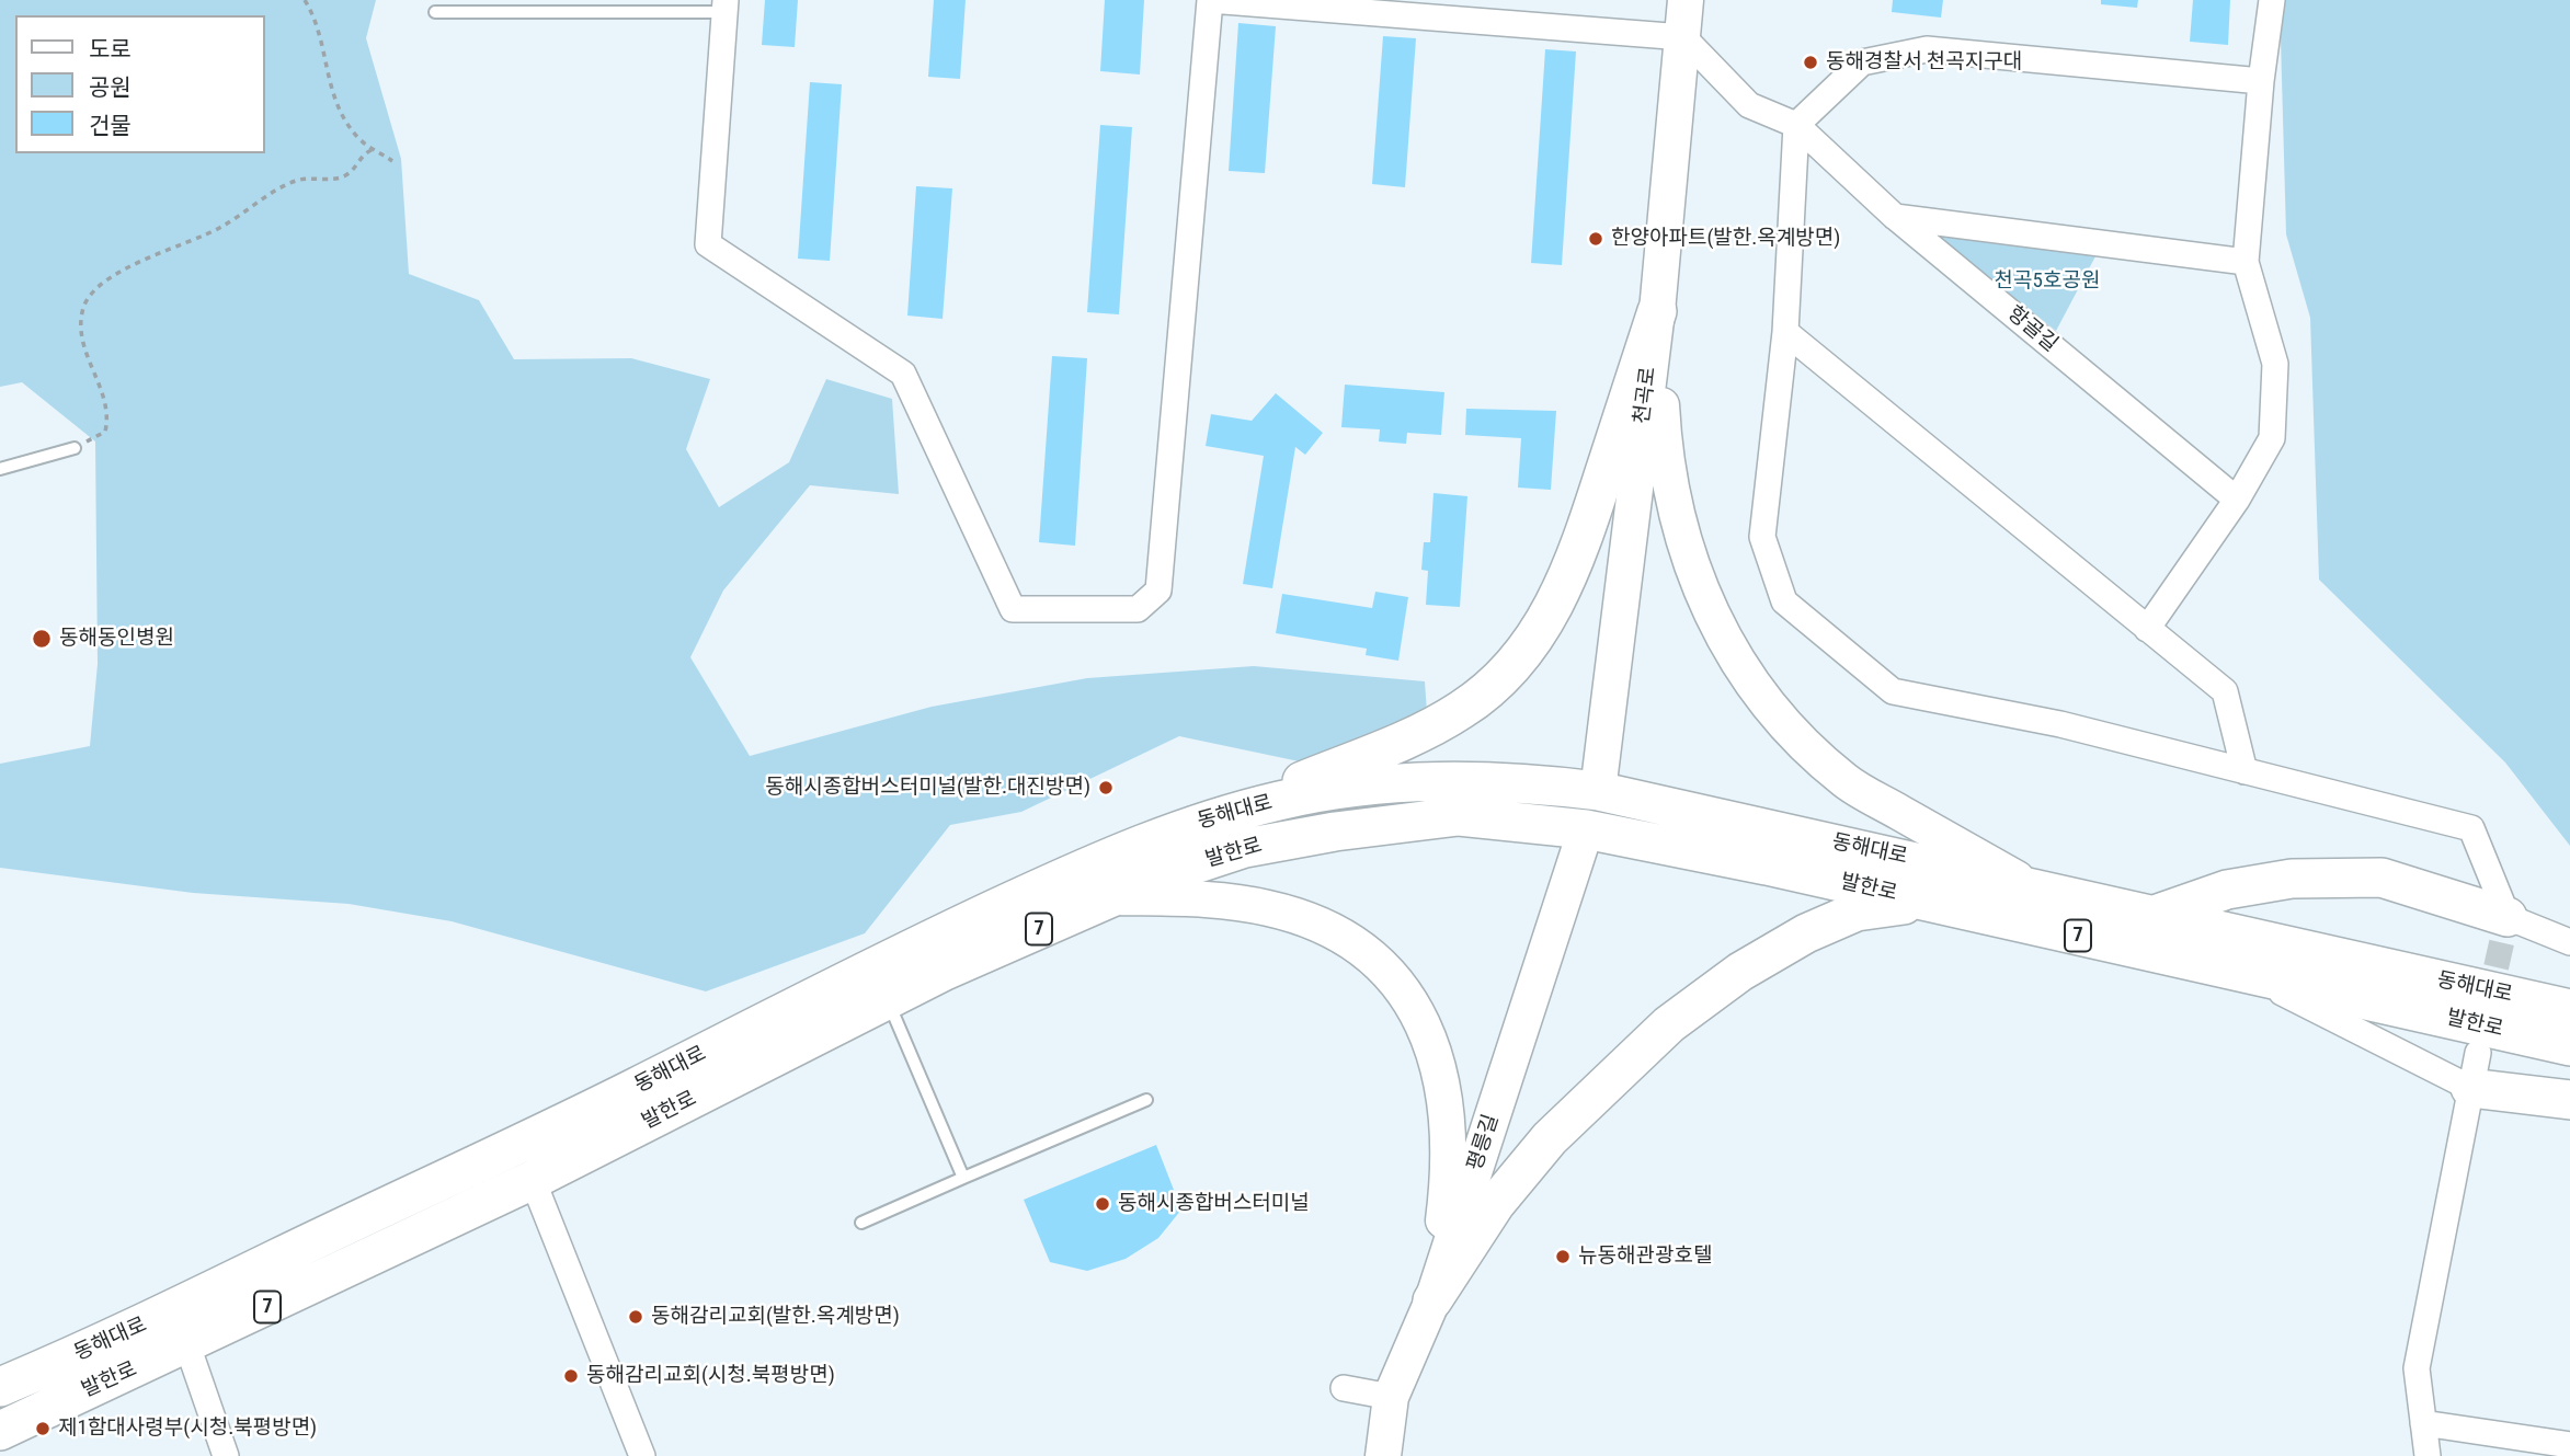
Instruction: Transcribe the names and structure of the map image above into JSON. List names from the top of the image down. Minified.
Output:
{"streets":{"main road":["동해대로","발한로","7"],"street":["항골길","천곡로","평릉길"]},"crossings":[["천곡로","동해대로"],["동해대로","발한로"],["발한로","평릉길"]],"parks":["천곡5호공원"],"places":["동해경찰서 천곡지구대","한양아파트(발한.옥계방면)","동해동인병원","동해시종합버스터미널(발한.대진방면)","동해시종합버스터미널","뉴동해관광호텔","동해감리교회(발한.옥계방면)","동해감리교회(시청.북평방면)","제1함대사령부(시청.북평방면)"],"legend":["도로","공원","건물"]}
